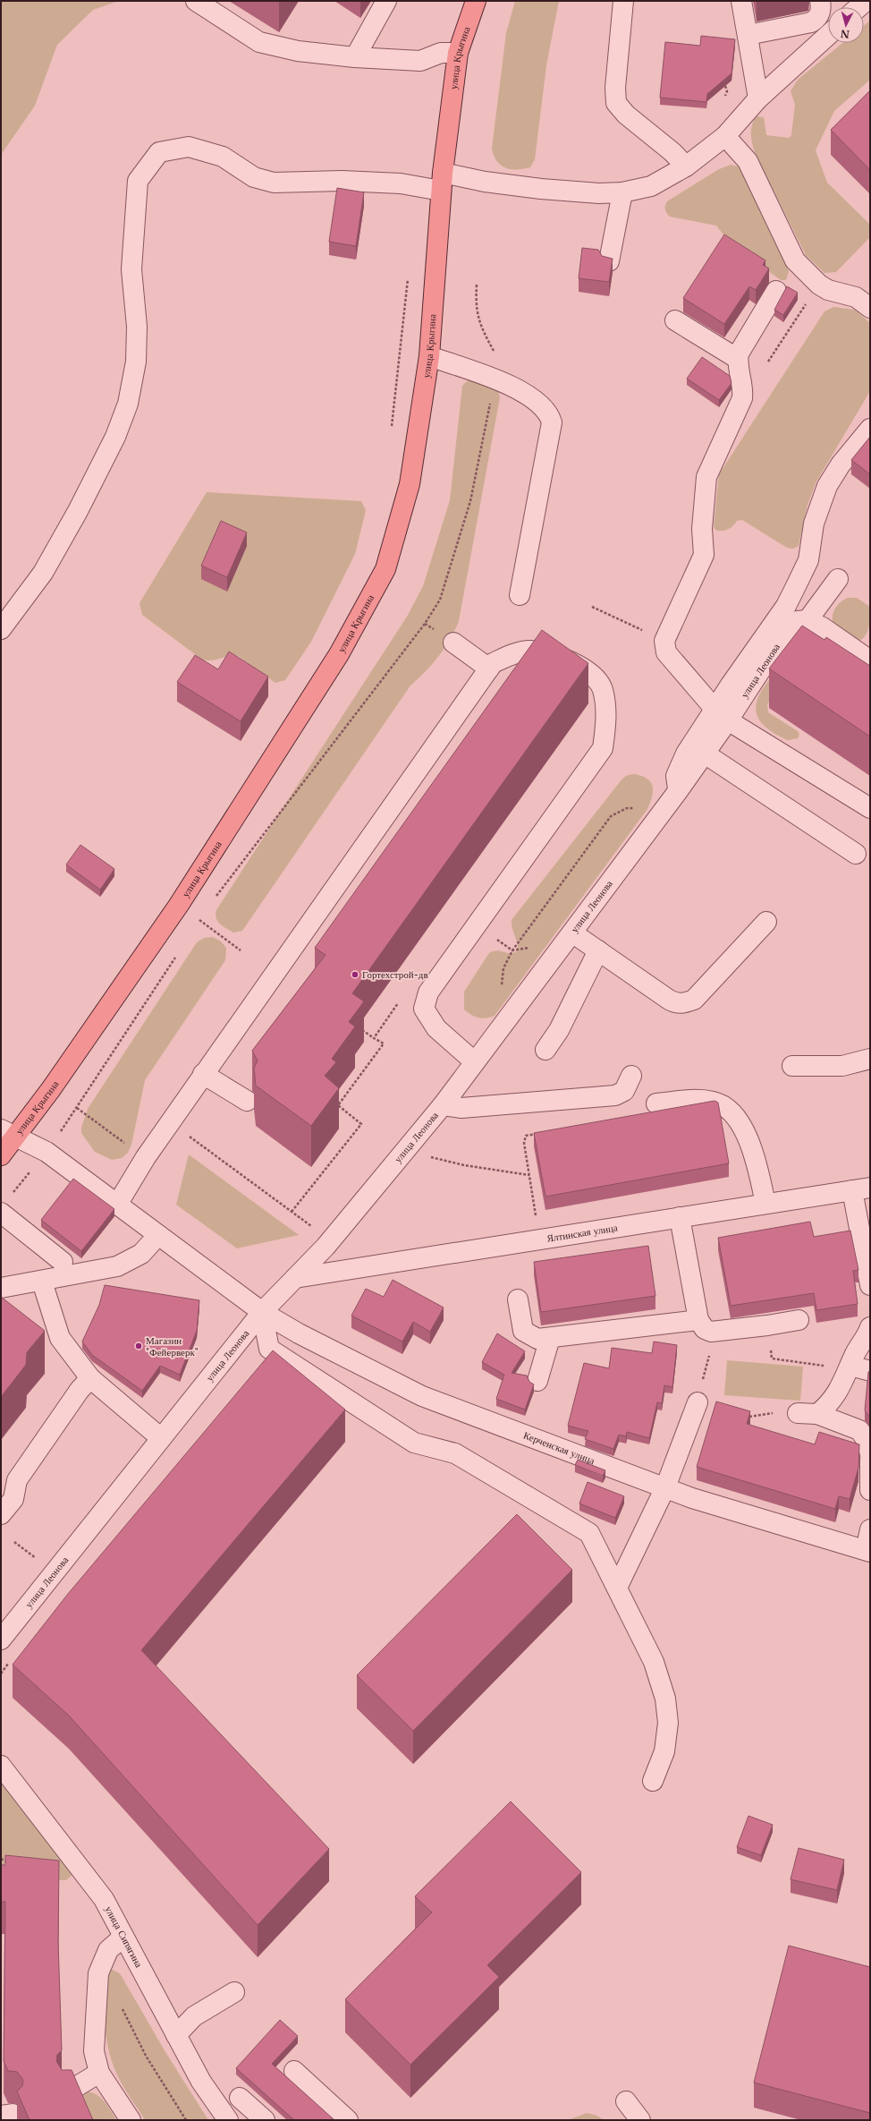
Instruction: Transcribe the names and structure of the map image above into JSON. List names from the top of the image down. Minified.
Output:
{"streets":{"main road":["улица Крыгина"],"street":["улица Леонова","Ялтинская улица","Керченская улица","улица Сипягина"]},"crossings":[["улица Крыгина","Керченская улица"],["улица Леонова","Ялтинская улица"],["улица Леонова","Керченская улица"]],"places":["Гортехстрой-дв","Магазин \"Фейерверк\""],"north":"bottom"}
